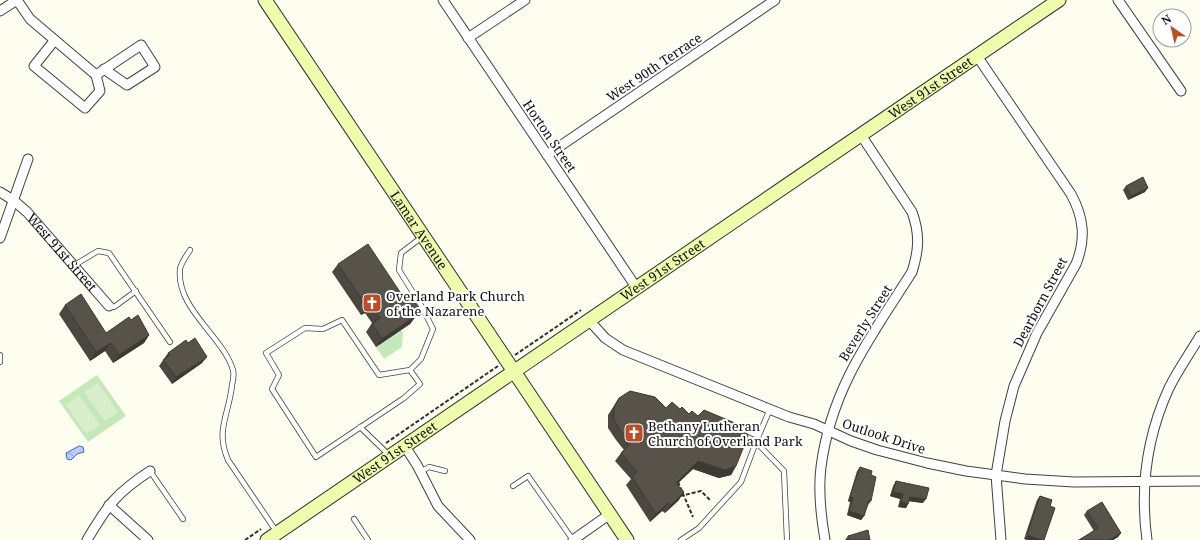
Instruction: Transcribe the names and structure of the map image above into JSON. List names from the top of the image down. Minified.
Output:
{"streets":{"street":["West 90th Terrace","West 91st Street","Horton Street","Lamar Avenue","Dearborn Street","Beverly Street","Outlook Drive"]},"crossings":[["West 90th Terrace","Horton Street"],["West 91st Street","Horton Street"],["West 91st Street","Lamar Avenue"],["West 91st Street","Dearborn Street"],["West 91st Street","Beverly Street"],["West 91st Street","Outlook Drive"],["Dearborn Street","Outlook Drive"],["Beverly Street","Outlook Drive"]],"places":{"church":["Overland Park Church of the Nazarene","Bethany Lutheran Church of Overland Park"]},"north":"top left"}
